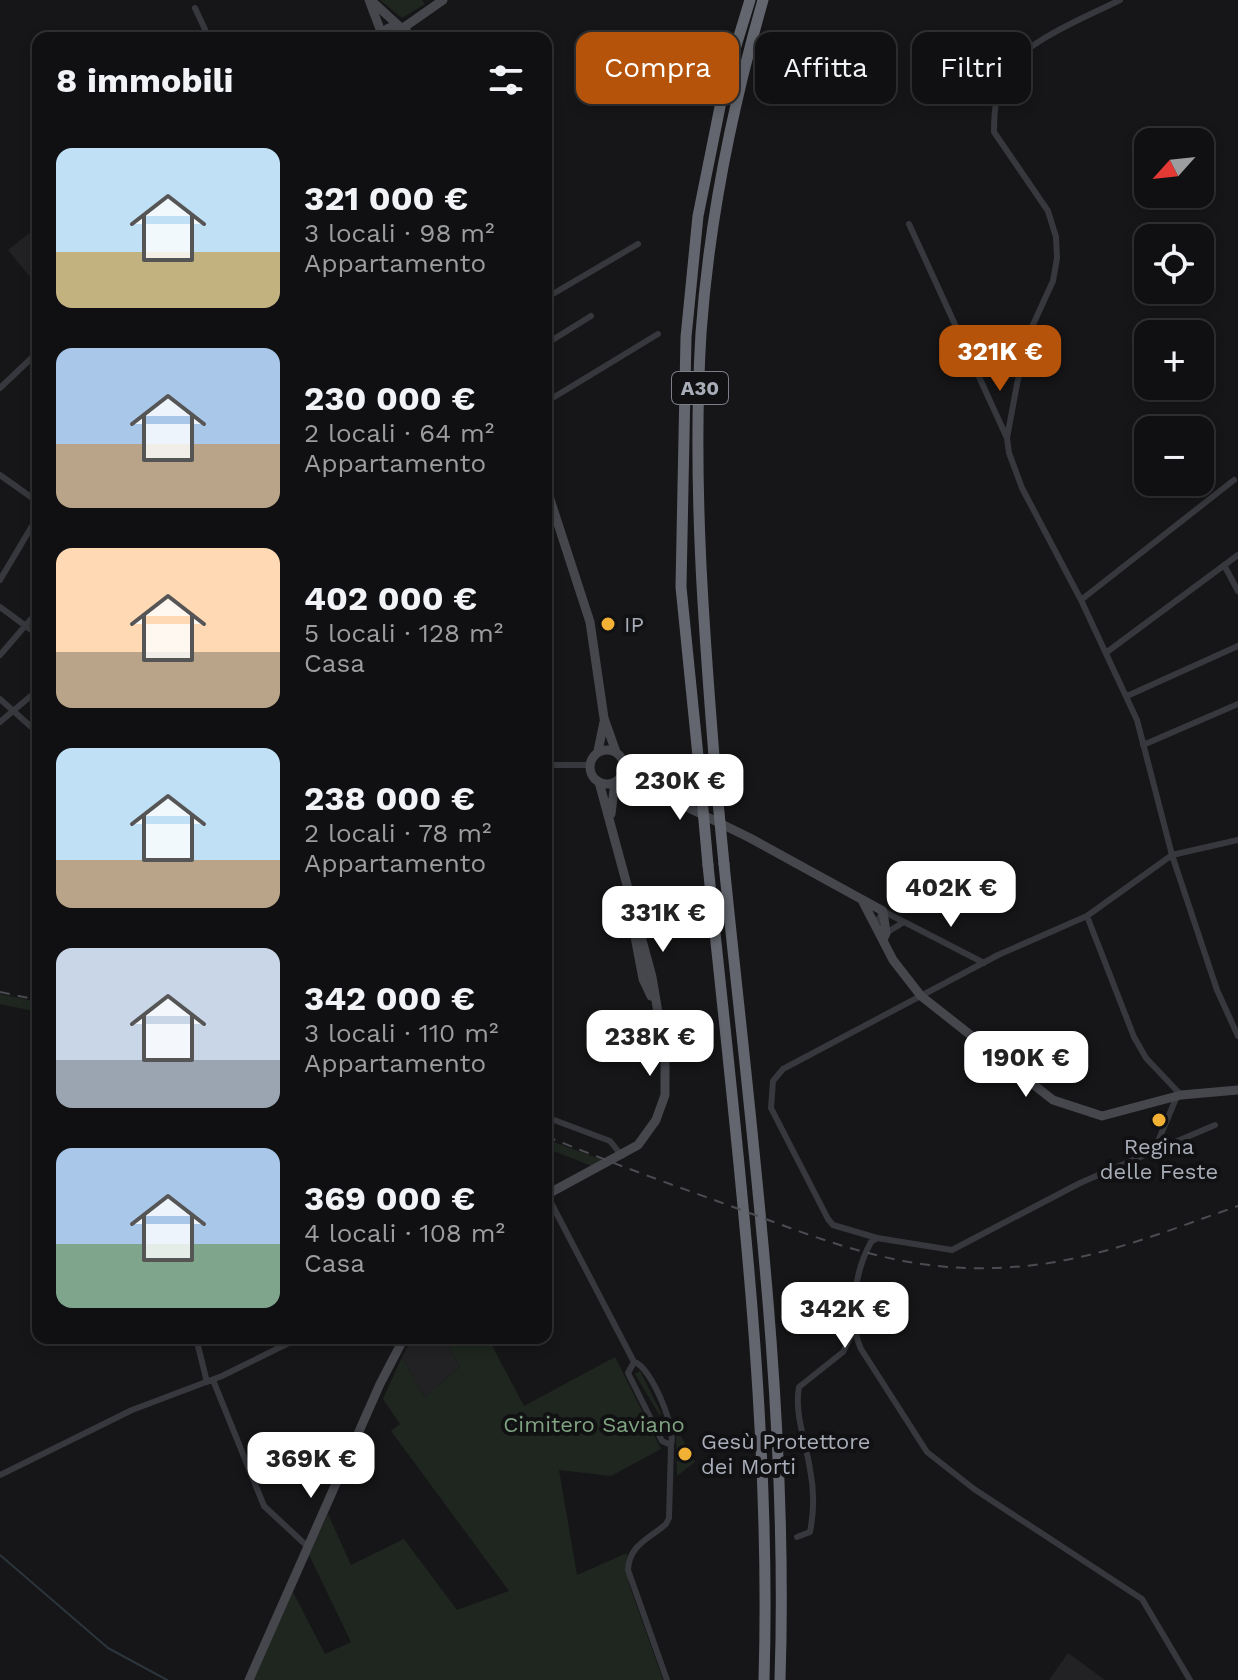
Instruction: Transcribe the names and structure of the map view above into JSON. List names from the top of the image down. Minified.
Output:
{"streets":{"highway":["A30"]},"parks":["Cimitero Saviano"],"places":["IP","Regina delle Feste","Gesù Protettore dei Morti"],"north":"bottom left","page":{"chip":["Compra","Affitta","Filtri"],"heading":"8 immobili","map_buttons":["+","−"],"list":[{"name":"321 000 €","note":"3 locali · 98 m² · Appartamento"},{"name":"230 000 €","note":"2 locali · 64 m² · Appartamento"},{"name":"402 000 €","note":"5 locali · 128 m² · Casa"},{"name":"238 000 €","note":"2 locali · 78 m² · Appartamento"},{"name":"342 000 €","note":"3 locali · 110 m² · Appartamento"},{"name":"369 000 €","note":"4 locali · 108 m² · Casa"}],"price":["321K €","230K €","402K €","331K €","238K €","190K €","342K €","369K €"]}}
